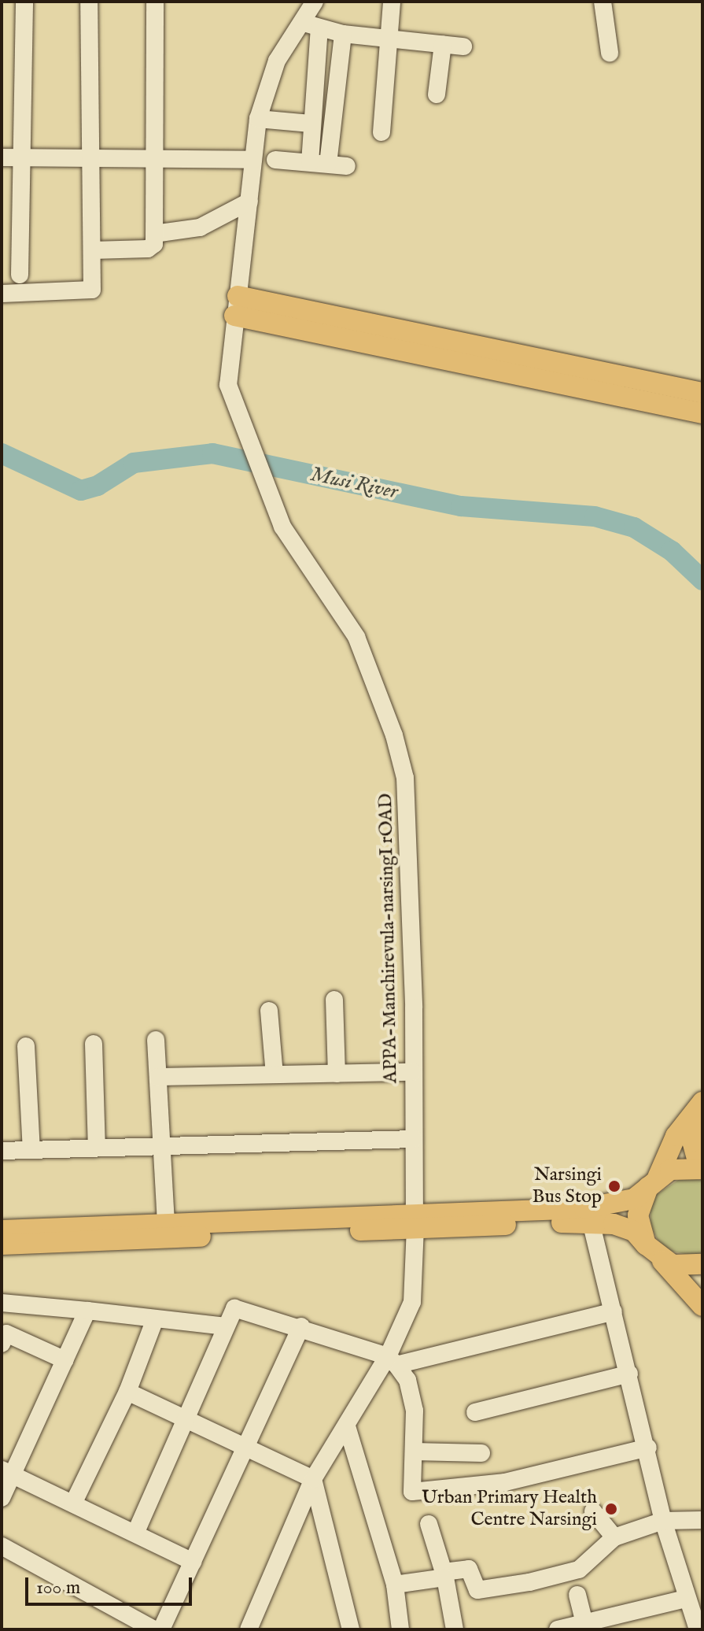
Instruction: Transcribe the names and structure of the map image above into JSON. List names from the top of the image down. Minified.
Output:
{"streets":{"street":["APPA-Manchirevula-narsingI rOAD"]},"water":["Musi River"],"places":["Narsingi Bus Stop","Urban Primary Health Centre Narsingi"],"scale_bar":"100 m"}
